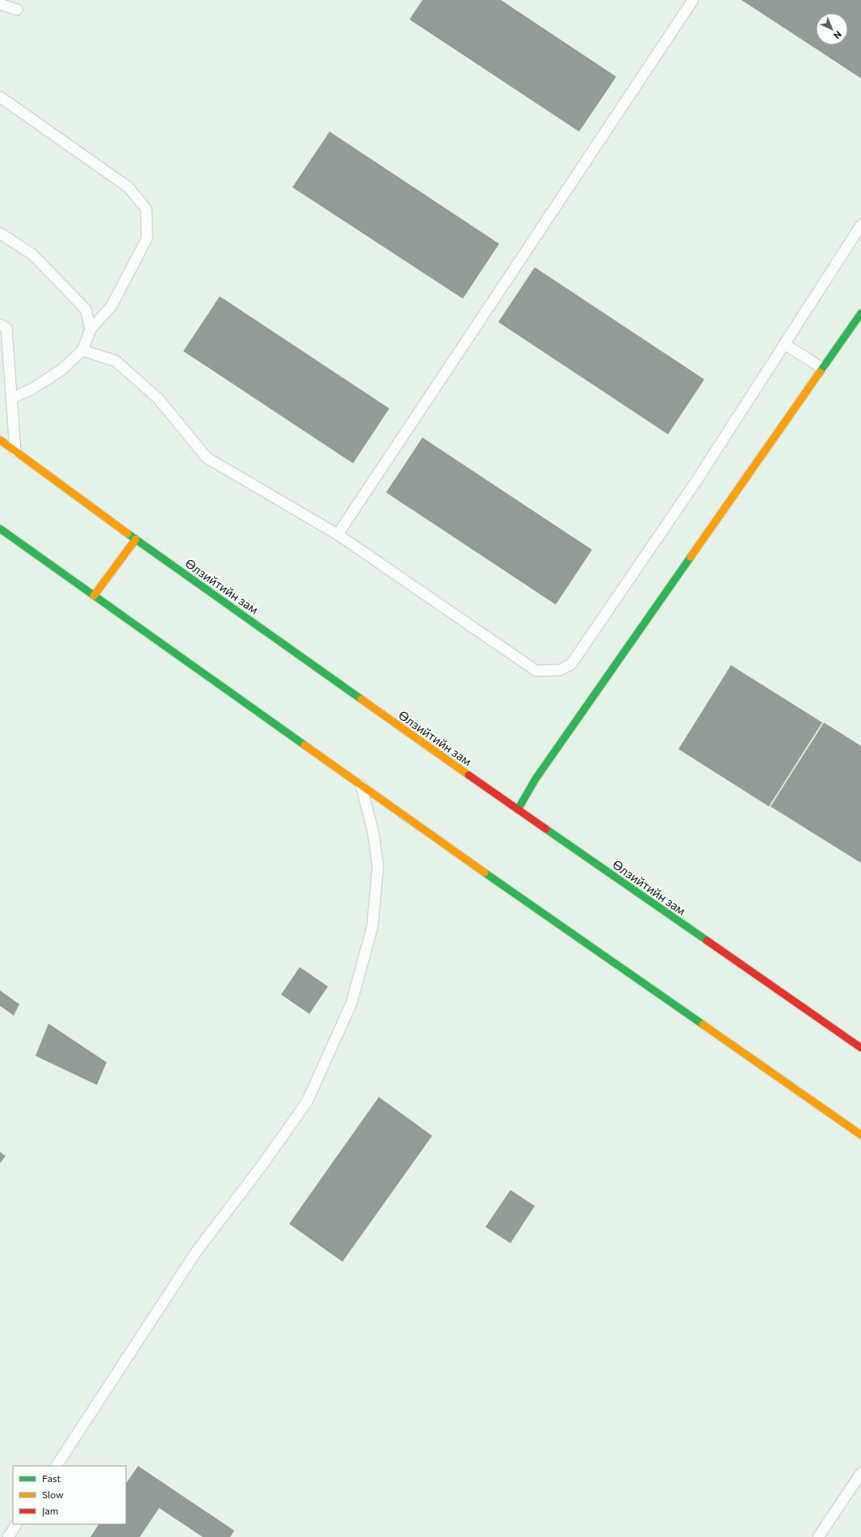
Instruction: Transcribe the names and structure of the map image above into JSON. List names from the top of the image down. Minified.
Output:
{"streets":{"main road":["Өлзийтийн зам"]},"legend":["Fast","Slow","Jam"],"north":"bottom right"}
